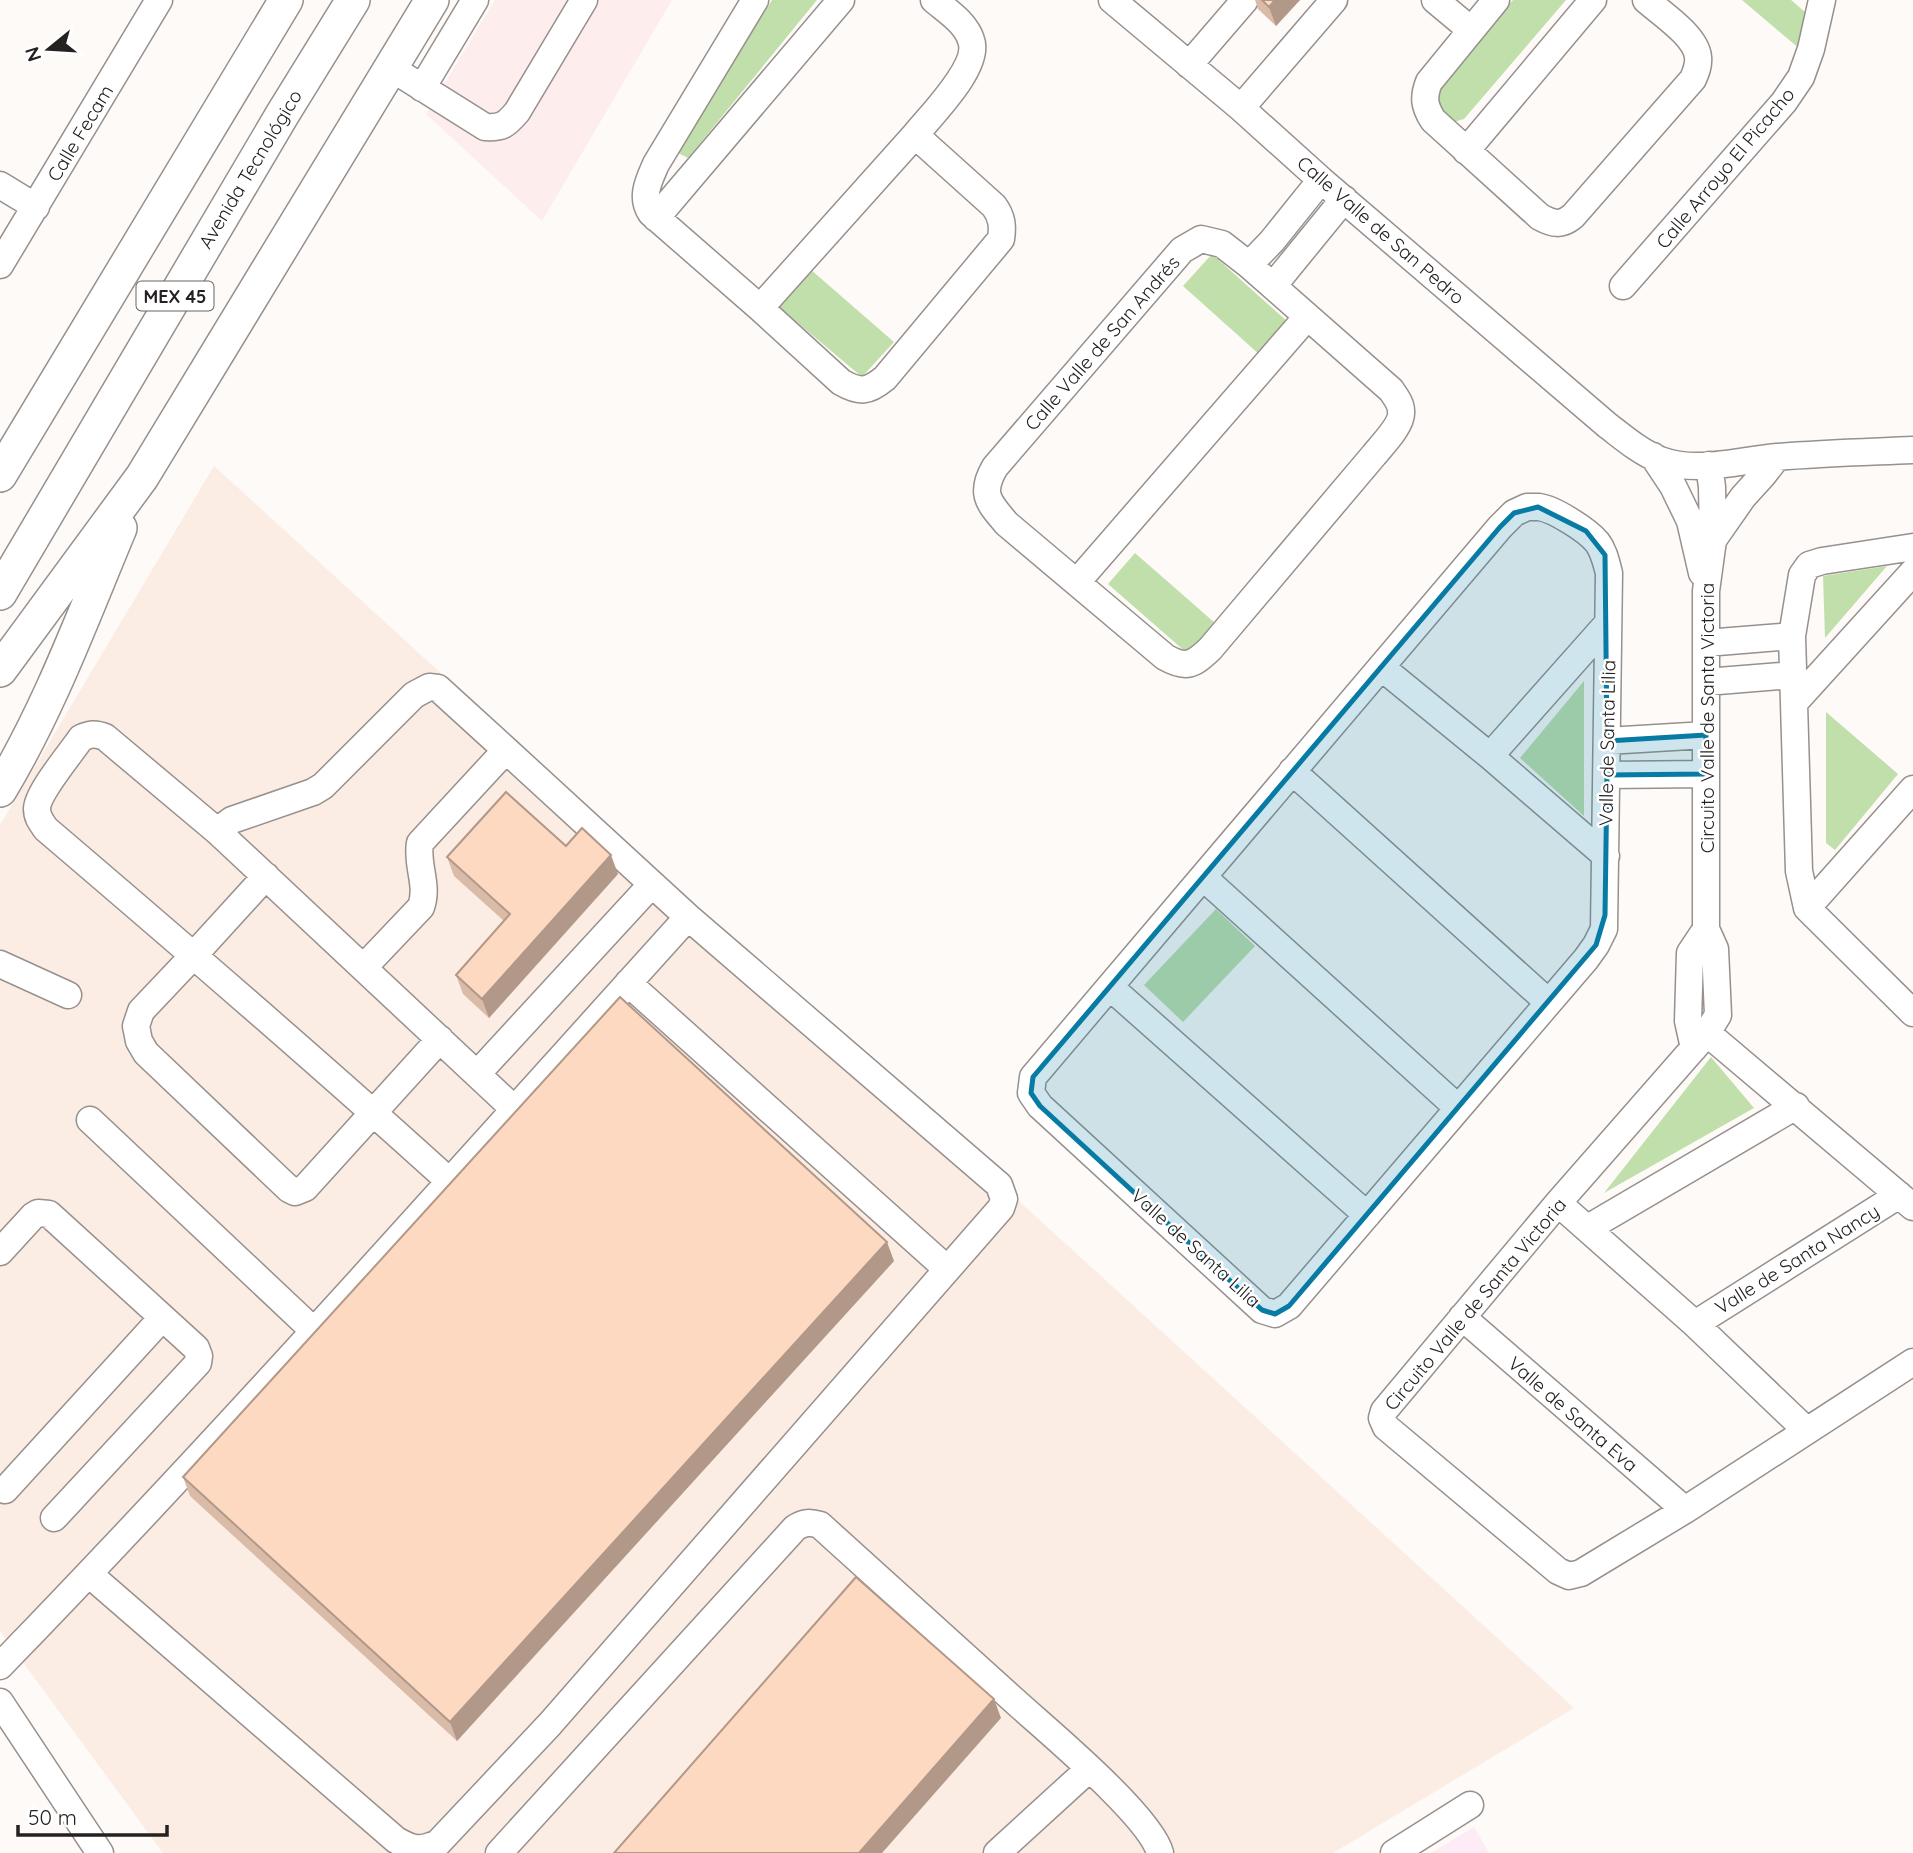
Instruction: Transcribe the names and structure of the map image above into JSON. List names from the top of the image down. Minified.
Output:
{"streets":{"main road":["Avenida Tecnológico","MEX 45"],"street":["Calle Fecam","Calle Arroyo El Picacho","Calle Valle de San Pedro","Calle Valle de San Andrés","Circuito Valle de Santa Victoria","Valle de Santa Lilia","Valle de Santa Nancy","Valle de Santa Eva"]},"crossings":[["Calle Valle de San Pedro","Circuito Valle de Santa Victoria"],["Circuito Valle de Santa Victoria","Valle de Santa Eva"]],"scale_bar":"50 m","north":"left"}
